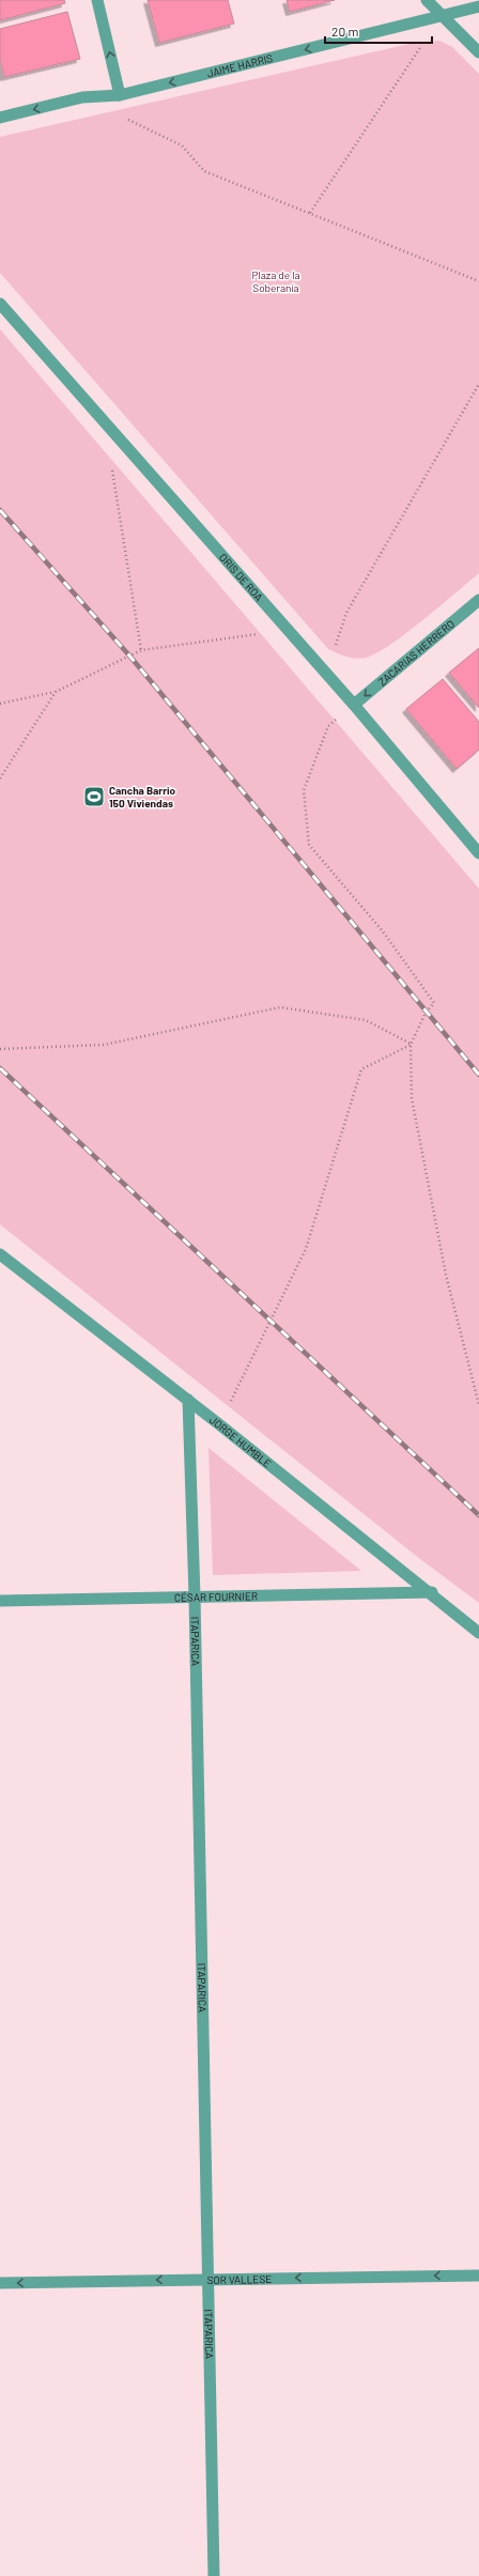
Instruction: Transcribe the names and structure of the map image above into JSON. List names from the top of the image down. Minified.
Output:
{"streets":{"street":["JAIME HARRIS","ORIS DE ROA","ZACARIAS HERRERO","JORGE HUMBLE","CÉSAR FOURNIER","ITAPARICA","SOR VALLESE"]},"crossings":[["ORIS DE ROA","ZACARIAS HERRERO"],["JORGE HUMBLE","CÉSAR FOURNIER"],["JORGE HUMBLE","ITAPARICA"],["CÉSAR FOURNIER","ITAPARICA"],["ITAPARICA","SOR VALLESE"]],"one_way":["JAIME HARRIS","ZACARIAS HERRERO","SOR VALLESE"],"parks":["Plaza de la Soberanía"],"places":{"sports":["Cancha Barrio 150 Viviendas"]},"scale_bar":"20 m"}
